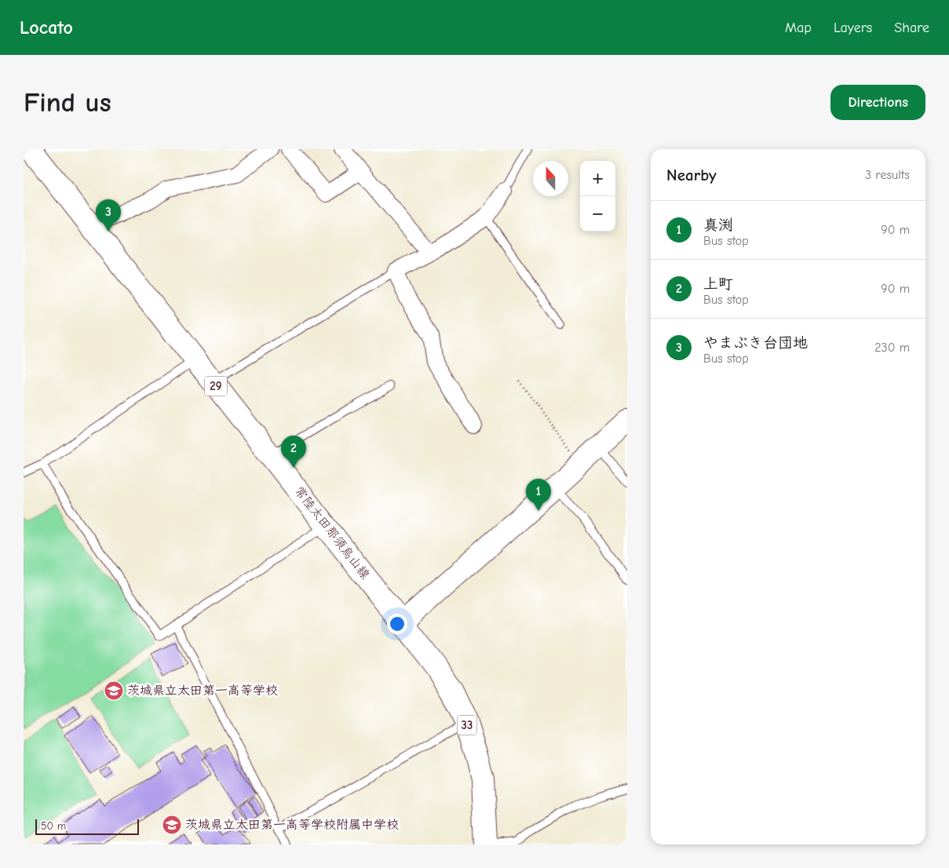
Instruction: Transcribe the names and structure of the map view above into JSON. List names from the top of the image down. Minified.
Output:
{"streets":{"main road":["29","常陸太田那須烏山線","33"]},"crossings":[["常陸太田那須烏山線","33"]],"places":{"school or university":["茨城県立太田第一高等学校","茨城県立太田第一高等学校附属中学校"]},"scale_bar":"50 m","north":"top","page":{"header":"Locato","nav":["Map","Layers","Share"],"buttons":"Directions","title":"Find us","heading":["Nearby","3 results"],"map_buttons":["+","−"],"pins":["3","2","1"],"list":[{"mark":"1","name":"真渕","note":"Bus stop","value":"90 m"},{"mark":"2","name":"上町","note":"Bus stop","value":"90 m"},{"mark":"3","name":"やまぶき台団地","note":"Bus stop","value":"230 m"}],"scale":"50 m"}}
